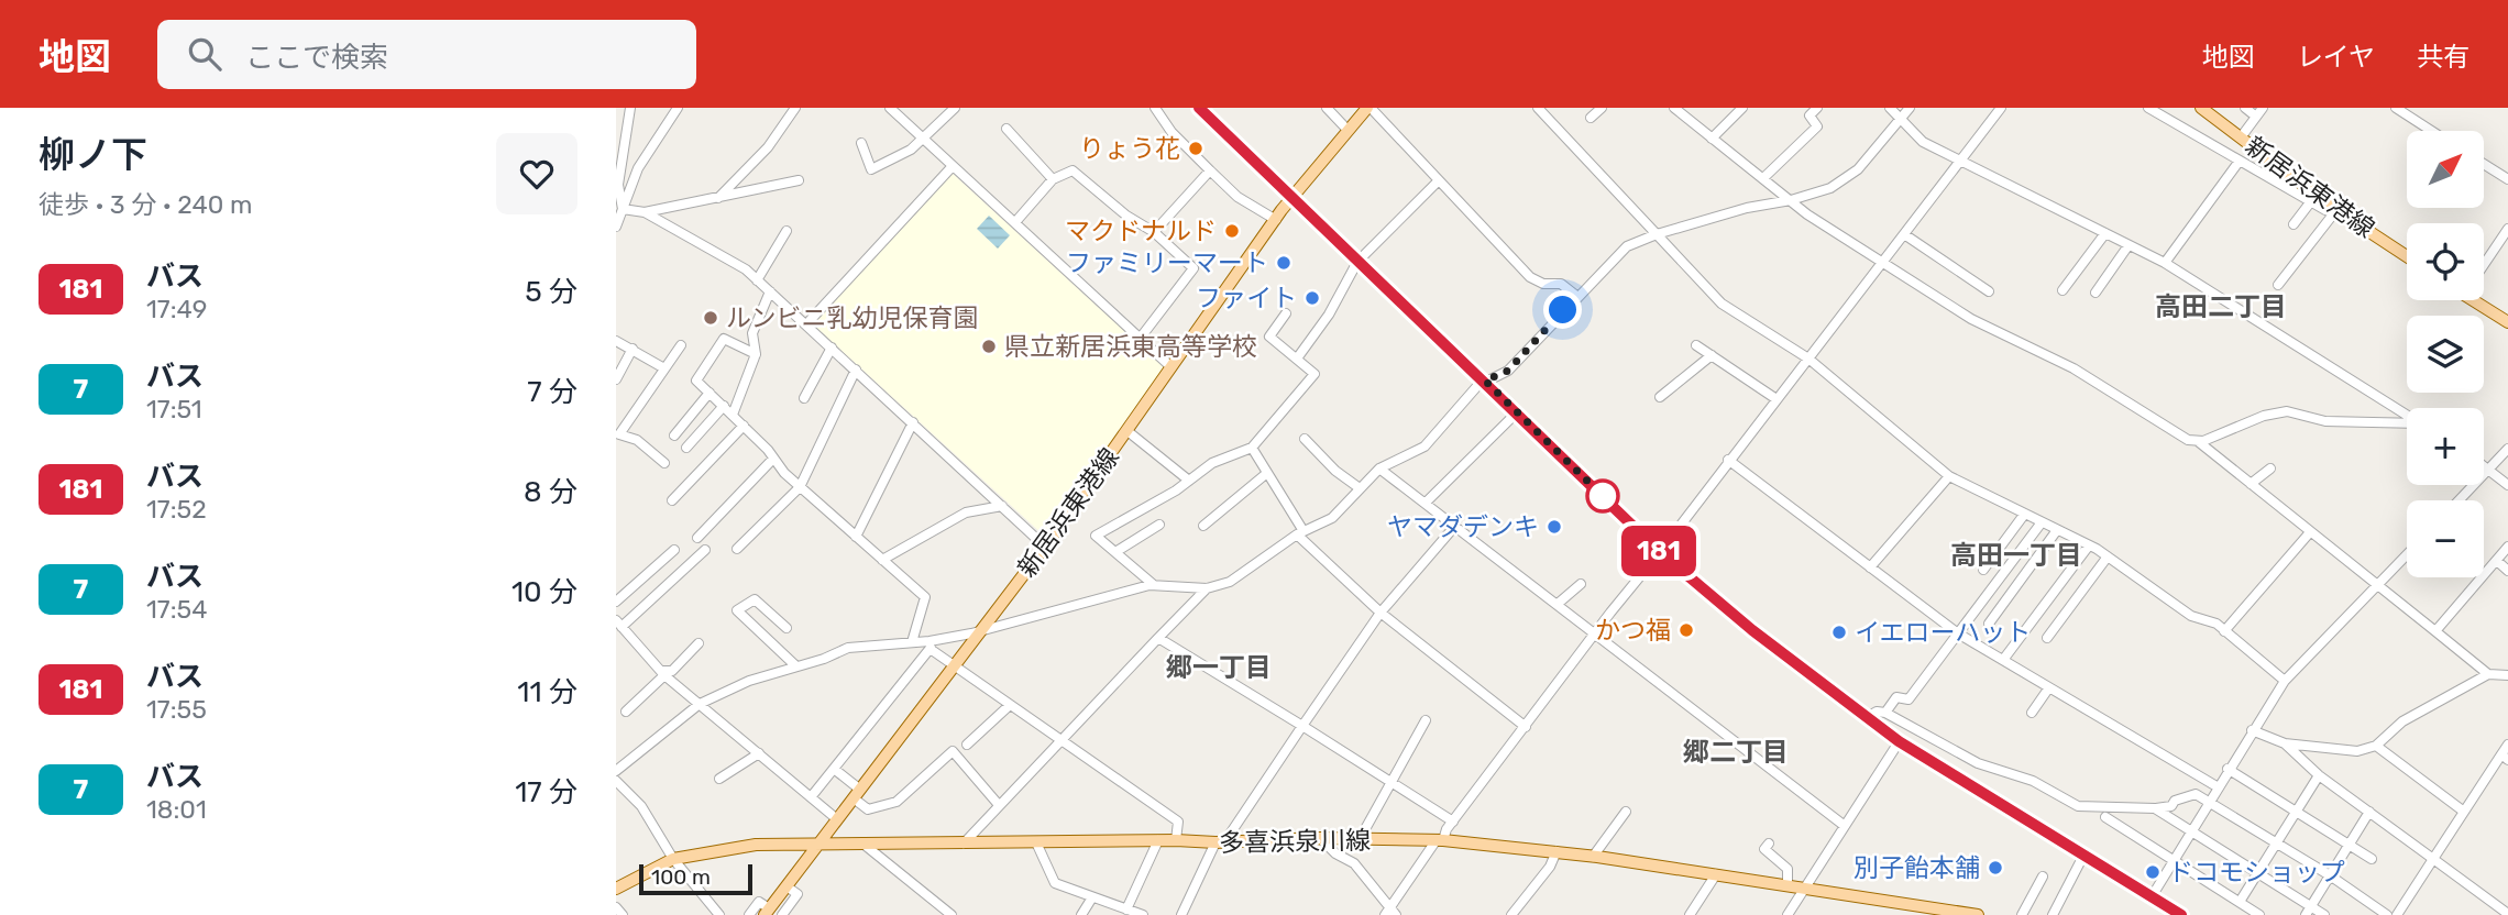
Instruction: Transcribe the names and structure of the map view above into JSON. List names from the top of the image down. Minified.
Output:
{"streets":{"main road":["新居浜東港線","多喜浜泉川線"]},"crossings":[["新居浜東港線","多喜浜泉川線"]],"districts":["高田二丁目","高田一丁目","郷一丁目","郷二丁目"],"places":["りょう花","マクドナルド","ファミリーマート","ファイト","ルンビニ乳幼児保育園","県立新居浜東高等学校","ヤマダデンキ","かつ福","イエローハット","別子飴本舗","ドコモショップ"],"lines":["bus line 181"],"scale_bar":"100 m","north":"top right","page":{"header":"地図","search":"ここで検索","nav":["地図","レイヤ","共有"],"heading":["柳ノ下","徒歩 · 3 分 · 240 m"],"on_map":"181","map_buttons":["+","−"],"list":[{"mark":"181","name":"バス","note":"17:49","value":"5 分"},{"mark":"7","name":"バス","note":"17:51","value":"7 分"},{"mark":"181","name":"バス","note":"17:52","value":"8 分"},{"mark":"7","name":"バス","note":"17:54","value":"10 分"},{"mark":"181","name":"バス","note":"17:55","value":"11 分"},{"mark":"7","name":"バス","note":"18:01","value":"17 分"}],"scale":"100 m"}}
